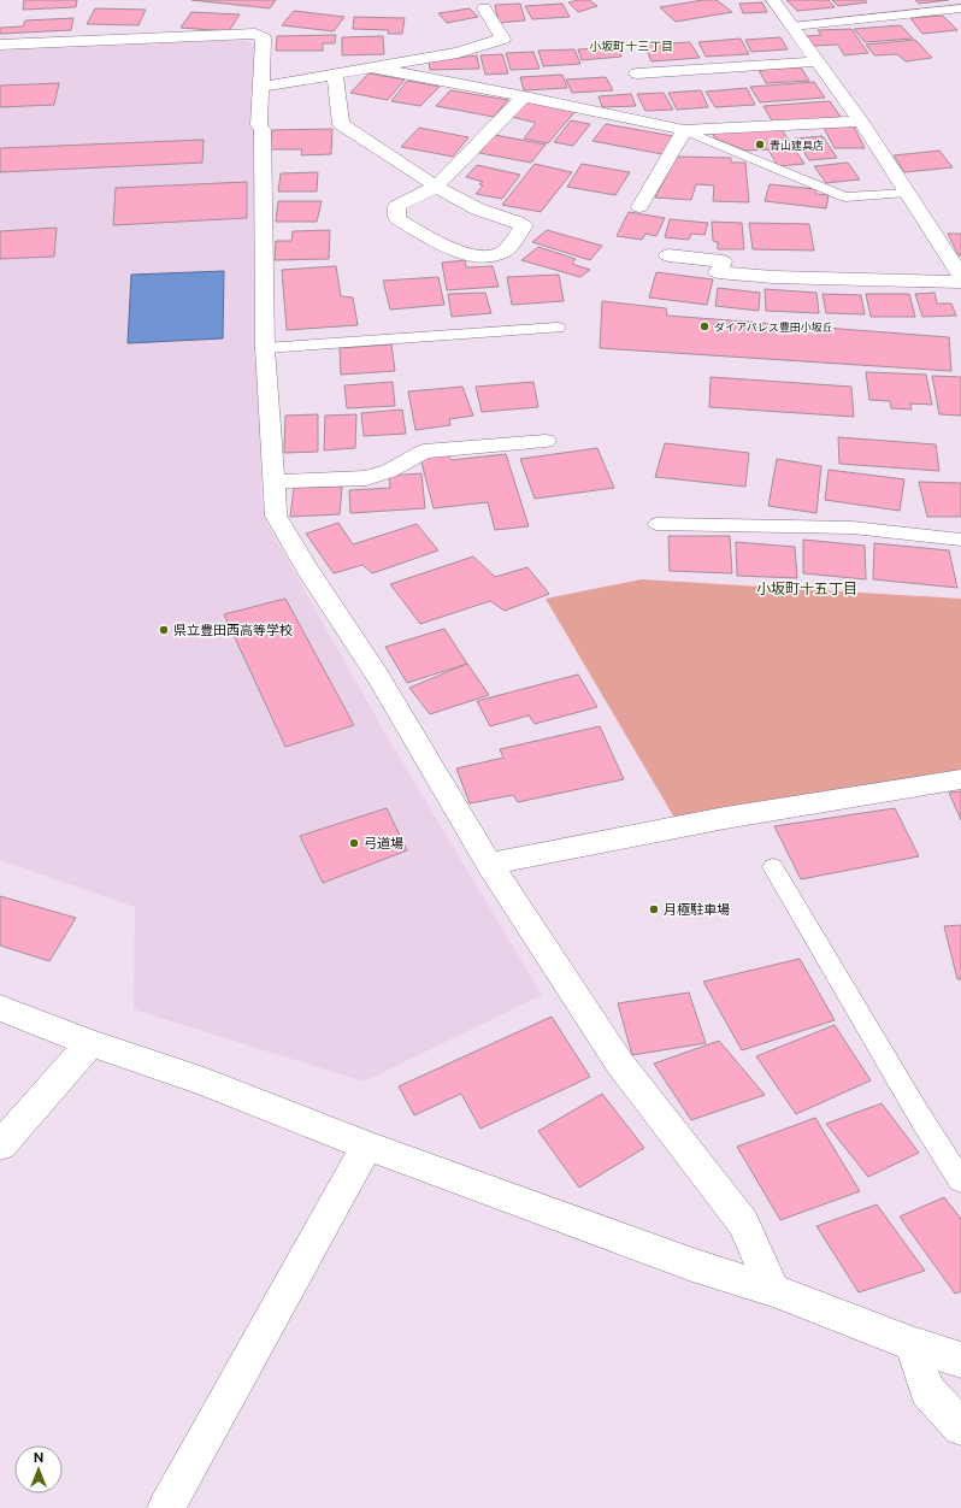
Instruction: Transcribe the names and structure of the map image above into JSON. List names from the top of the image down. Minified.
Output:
{"districts":["小坂町十三丁目","小坂町十五丁目"],"places":["青山建具店","ダイアパレス豊田小坂丘","県立豊田西高等学校","弓道場","月極駐車場"],"north":"top"}
